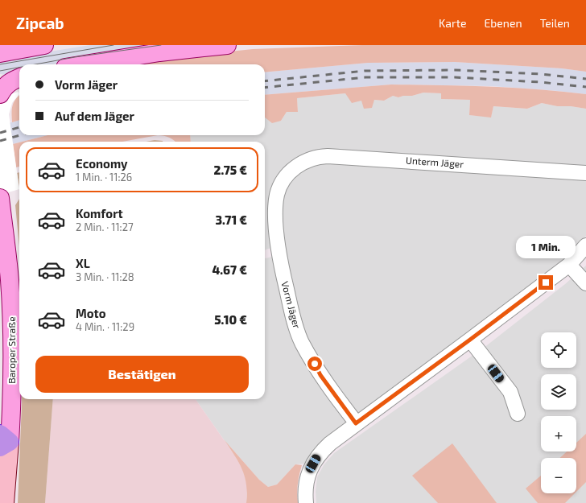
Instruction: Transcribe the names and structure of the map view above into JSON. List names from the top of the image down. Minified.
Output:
{"streets":{"main road":["Baroper Straße"],"street":["Unterm Jäger","Vorm Jäger"]},"crossings":[["Unterm Jäger","Vorm Jäger"]],"page":{"header":"Zipcab","nav":["Karte","Ebenen","Teilen"],"banner":["Vorm Jäger","Auf dem Jäger"],"list":[{"name":"Economy","note":"1 Min. · 11:26","value":"2.75 €"},{"name":"Komfort","note":"2 Min. · 11:27","value":"3.71 €"},{"name":"XL","note":"3 Min. · 11:28","value":"4.67 €"},{"name":"Moto","note":"4 Min. · 11:29","value":"5.10 €"}],"bubble":"1 Min.","map_buttons":["+","−"],"buttons":"Bestätigen"}}
